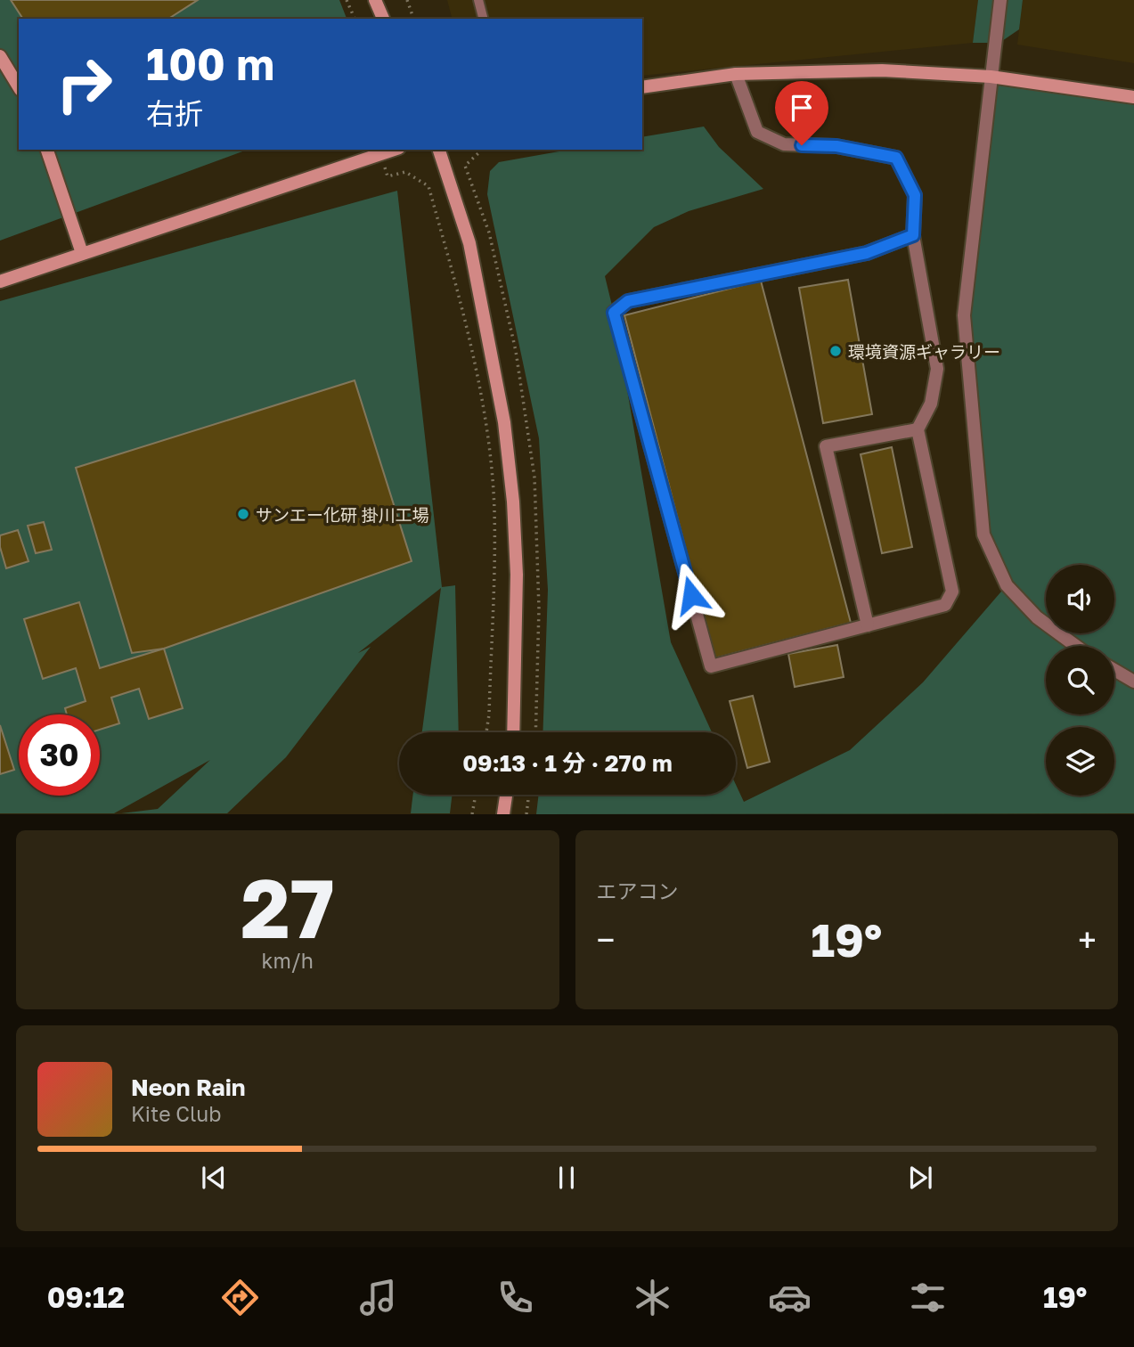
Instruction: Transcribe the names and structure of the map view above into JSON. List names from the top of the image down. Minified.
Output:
{"places":["環境資源ギャラリー","サンエー化研 掛川工場"],"page":{"turn":["100 m","右折"],"limit":"30","trip":"09:13 · 1 分 · 270 m","tile":[["27","km/h"],"エアコン"],"heat":["−","19°","+"],"song":["Neon Rain","Kite Club"],"tabs":["09:12","19°"]}}
